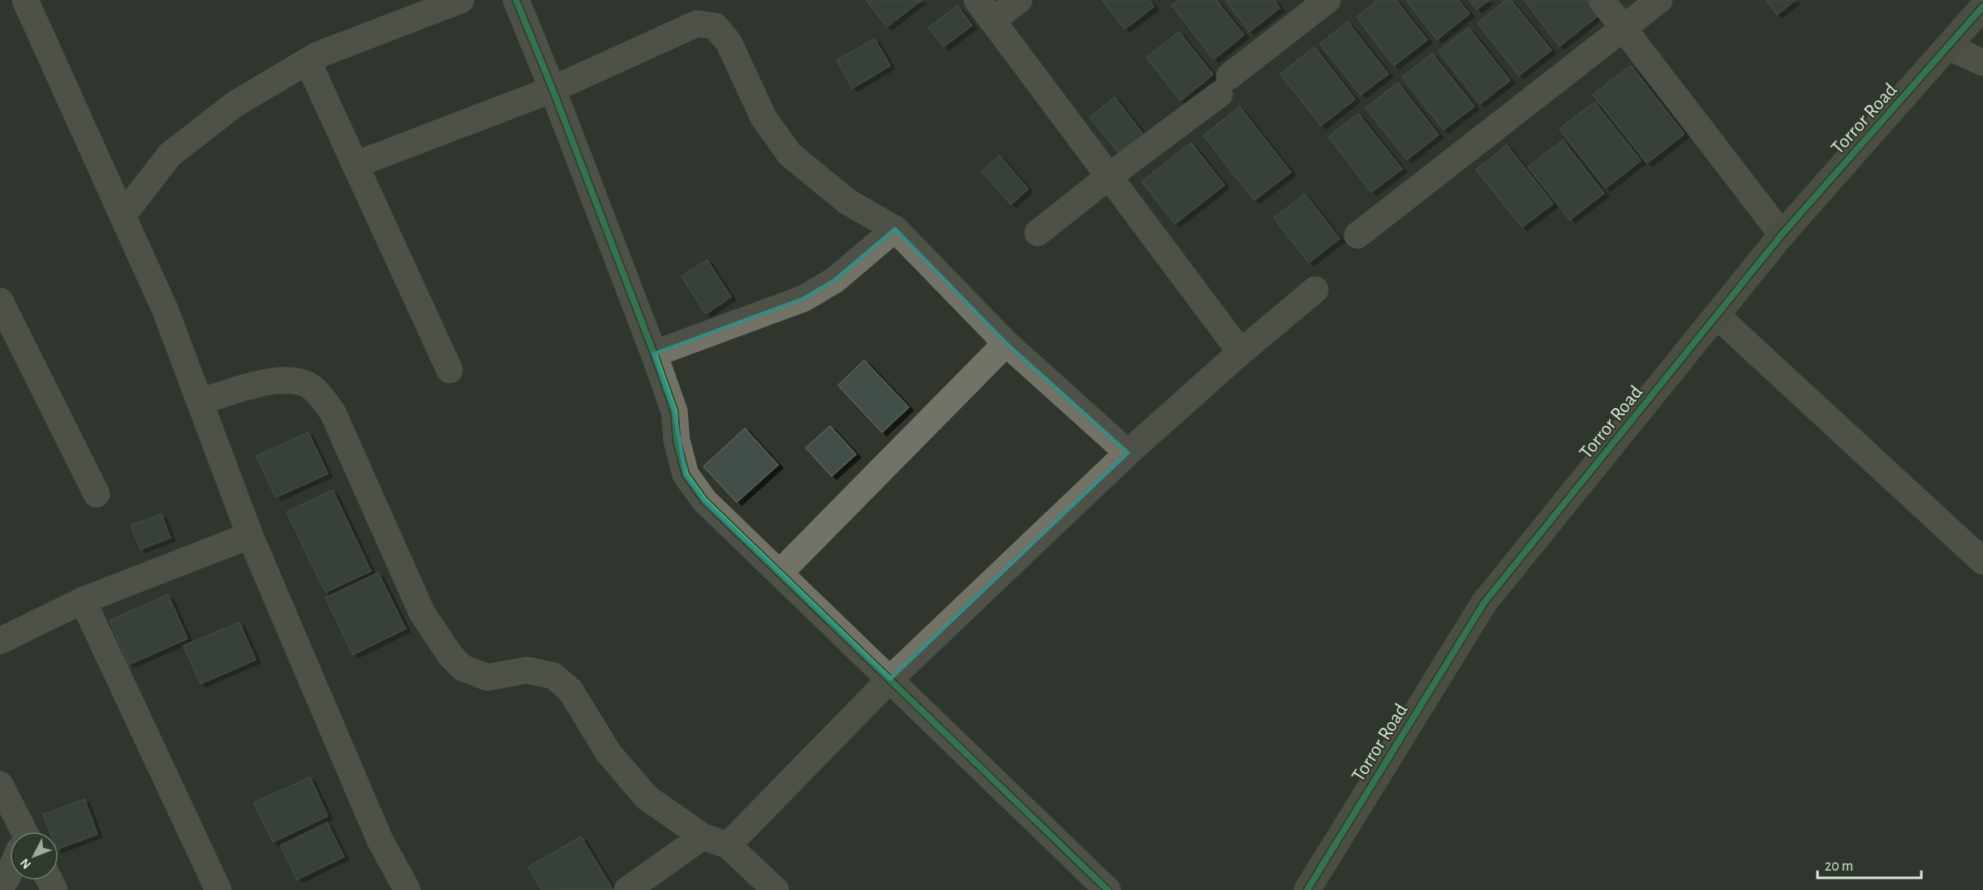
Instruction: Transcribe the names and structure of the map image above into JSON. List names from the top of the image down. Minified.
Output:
{"streets":{"street":["Torror Road"]},"scale_bar":"20 m","north":"bottom left"}
